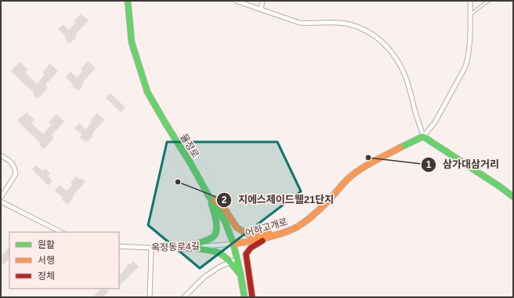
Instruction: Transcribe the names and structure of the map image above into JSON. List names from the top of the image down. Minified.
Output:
{"streets":{"main road":["율정로","어하고개로"],"street":["옥정동로4길"]},"crossings":[["율정로","어하고개로"],["율정로","옥정동로4길"],["어하고개로","옥정동로4길"]],"places":["삼가대삼거리","지에스제이드웰21단지"],"legend":["원활","서행","정체"]}
